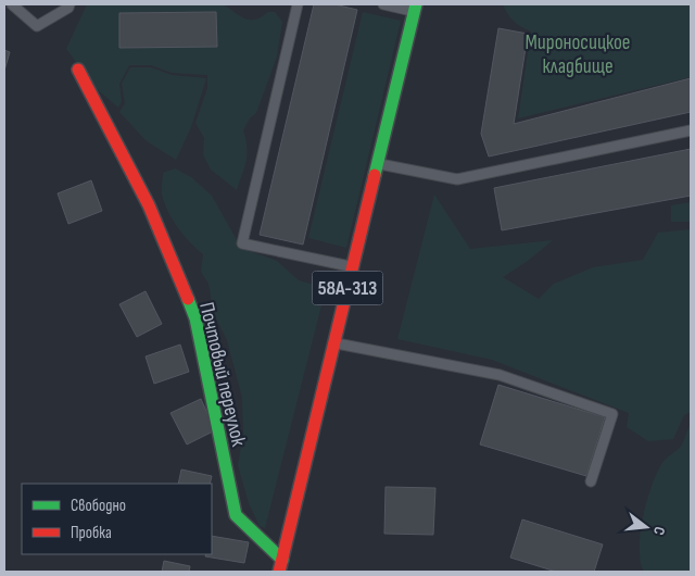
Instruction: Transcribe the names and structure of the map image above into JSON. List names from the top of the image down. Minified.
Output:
{"streets":{"main road":["58А-313","Почтовый переулок"]},"crossings":[["58А-313","Почтовый переулок"]],"parks":["Мироносицкое кладбище"],"legend":["Свободно","Пробка"],"north":"right"}
